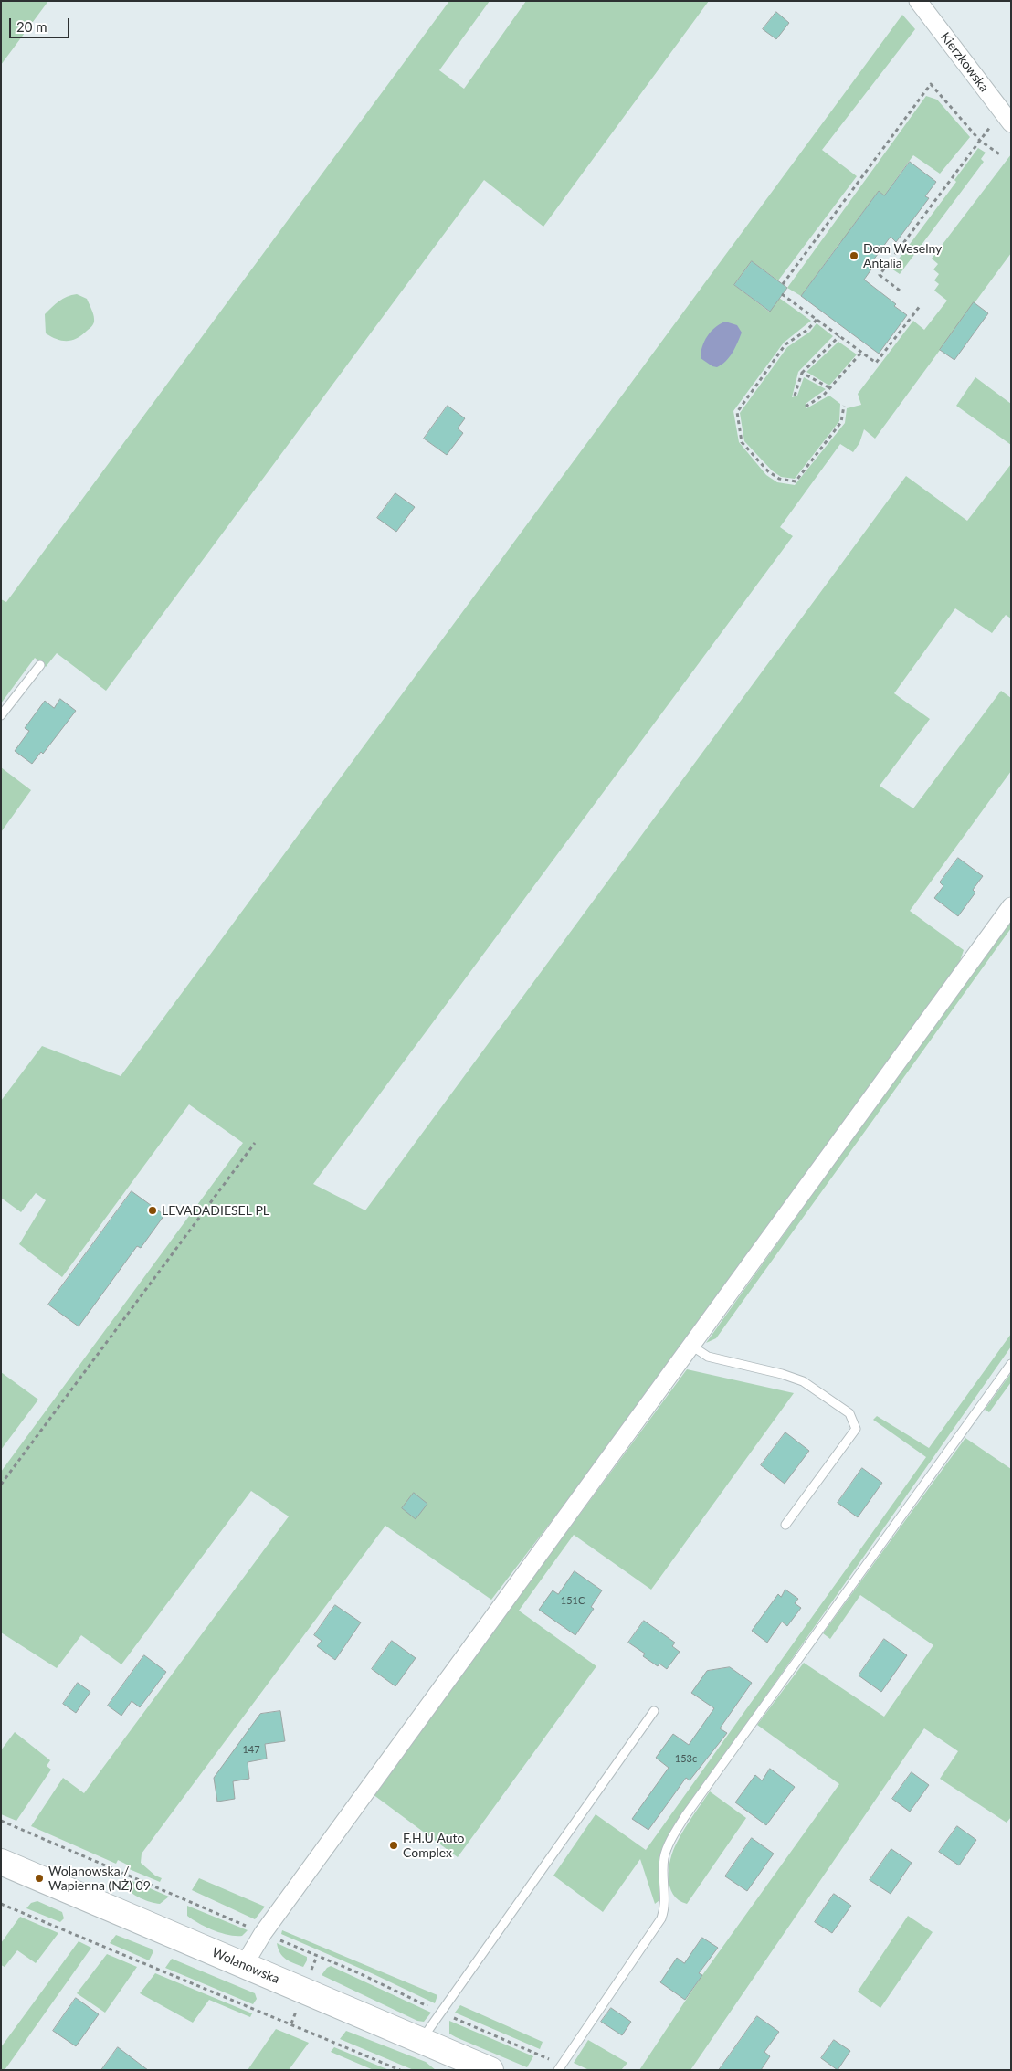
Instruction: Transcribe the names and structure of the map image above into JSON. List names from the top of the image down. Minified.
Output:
{"streets":{"main road":["Wolanowska"],"street":["Kierzkowska"]},"places":["Dom Weselny Antalia","LEVADADIESEL PL","F.H.U Auto Complex","Wolanowska / Wapienna (NŻ) 09"],"house_numbers":["151C","147","153c"],"scale_bar":"20 m"}
